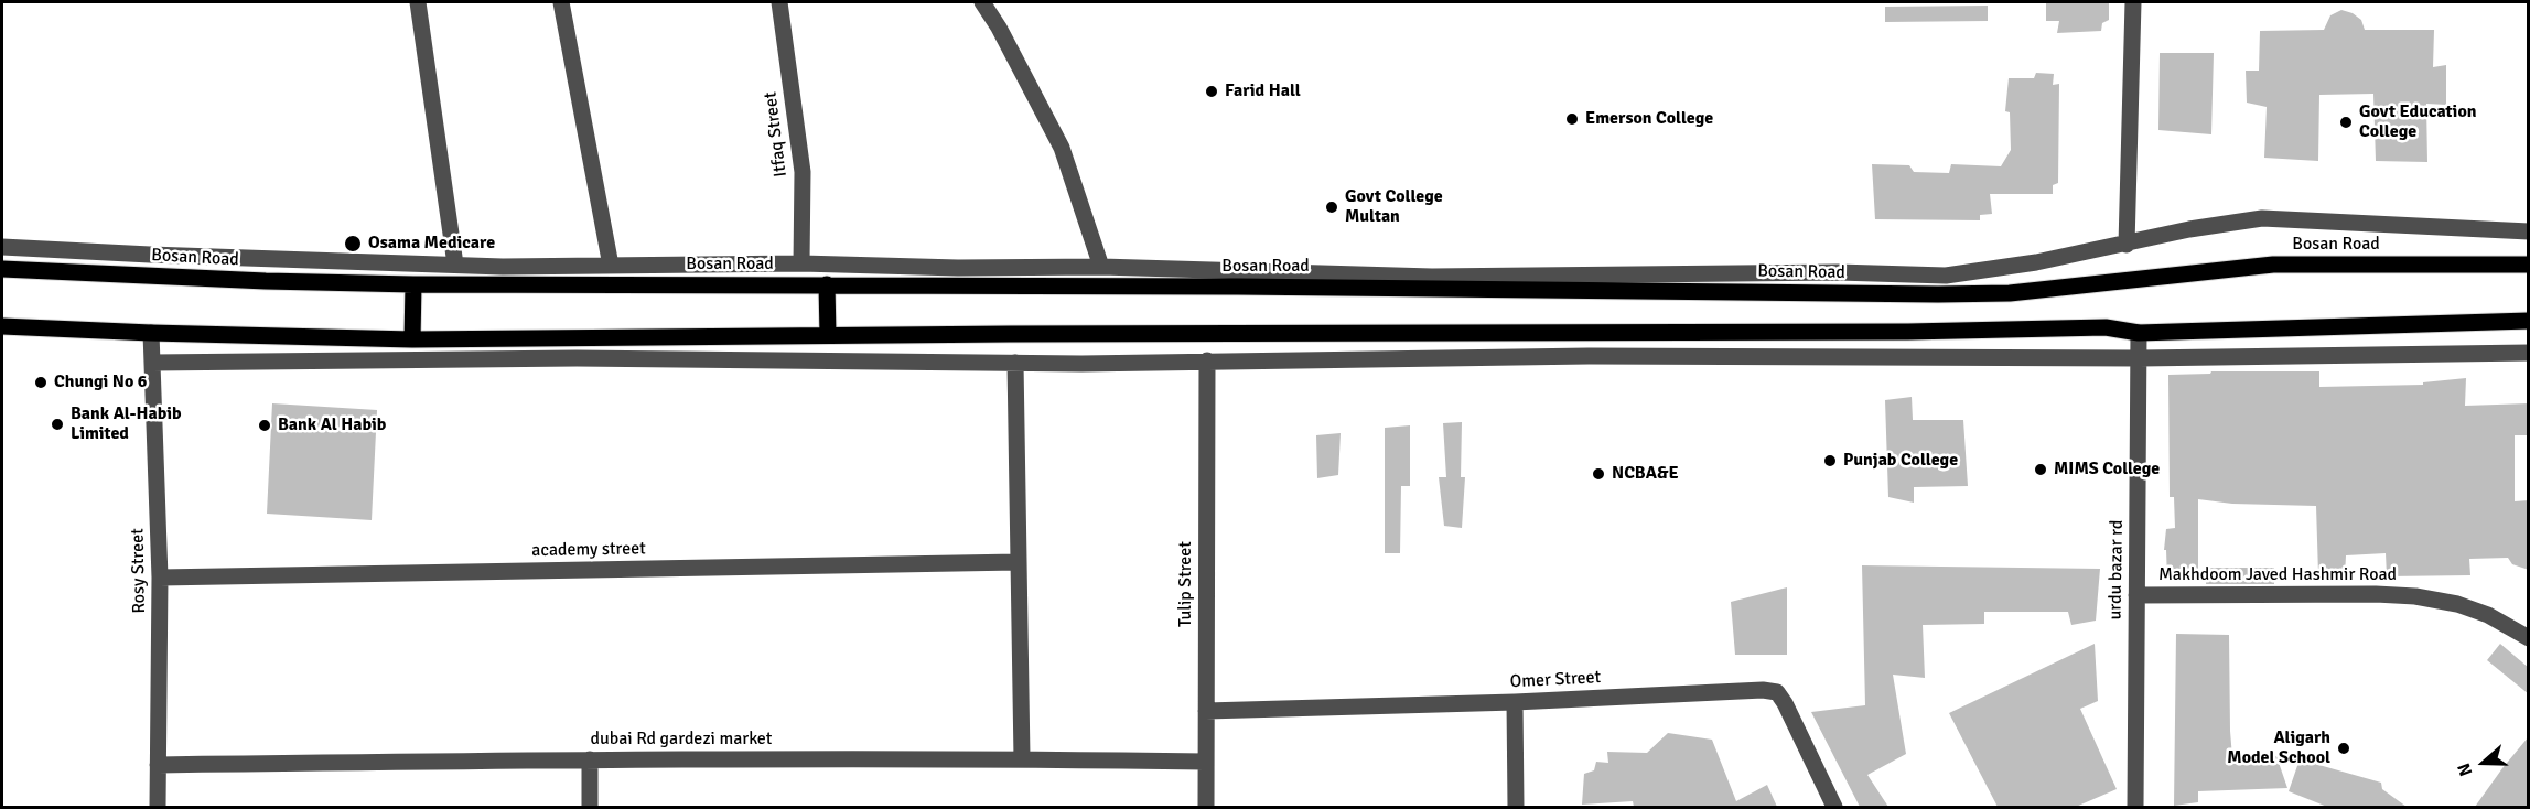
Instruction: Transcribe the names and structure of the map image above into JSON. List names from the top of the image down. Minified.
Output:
{"streets":{"main road":["Bosan Road"],"street":["Itfaq Street","academy street","urdu bazar rd","Rosy Street","Makhdoom Javed Hashmir Road","Tulip Street","Omer Street","dubai Rd gardezi market"]},"crossings":[["academy street","Rosy Street"],["urdu bazar rd","Makhdoom Javed Hashmir Road"],["Rosy Street","dubai Rd gardezi market"],["Tulip Street","Omer Street"],["Tulip Street","dubai Rd gardezi market"]],"places":["Farid Hall","Emerson College","Govt Education College","Govt College Multan","Osama Medicare","Chungi No 6","Bank Al-Habib Limited","Bank Al Habib","Punjab College","MIMS College","NCBA&E","Aligarh Model School"],"north":"left"}
